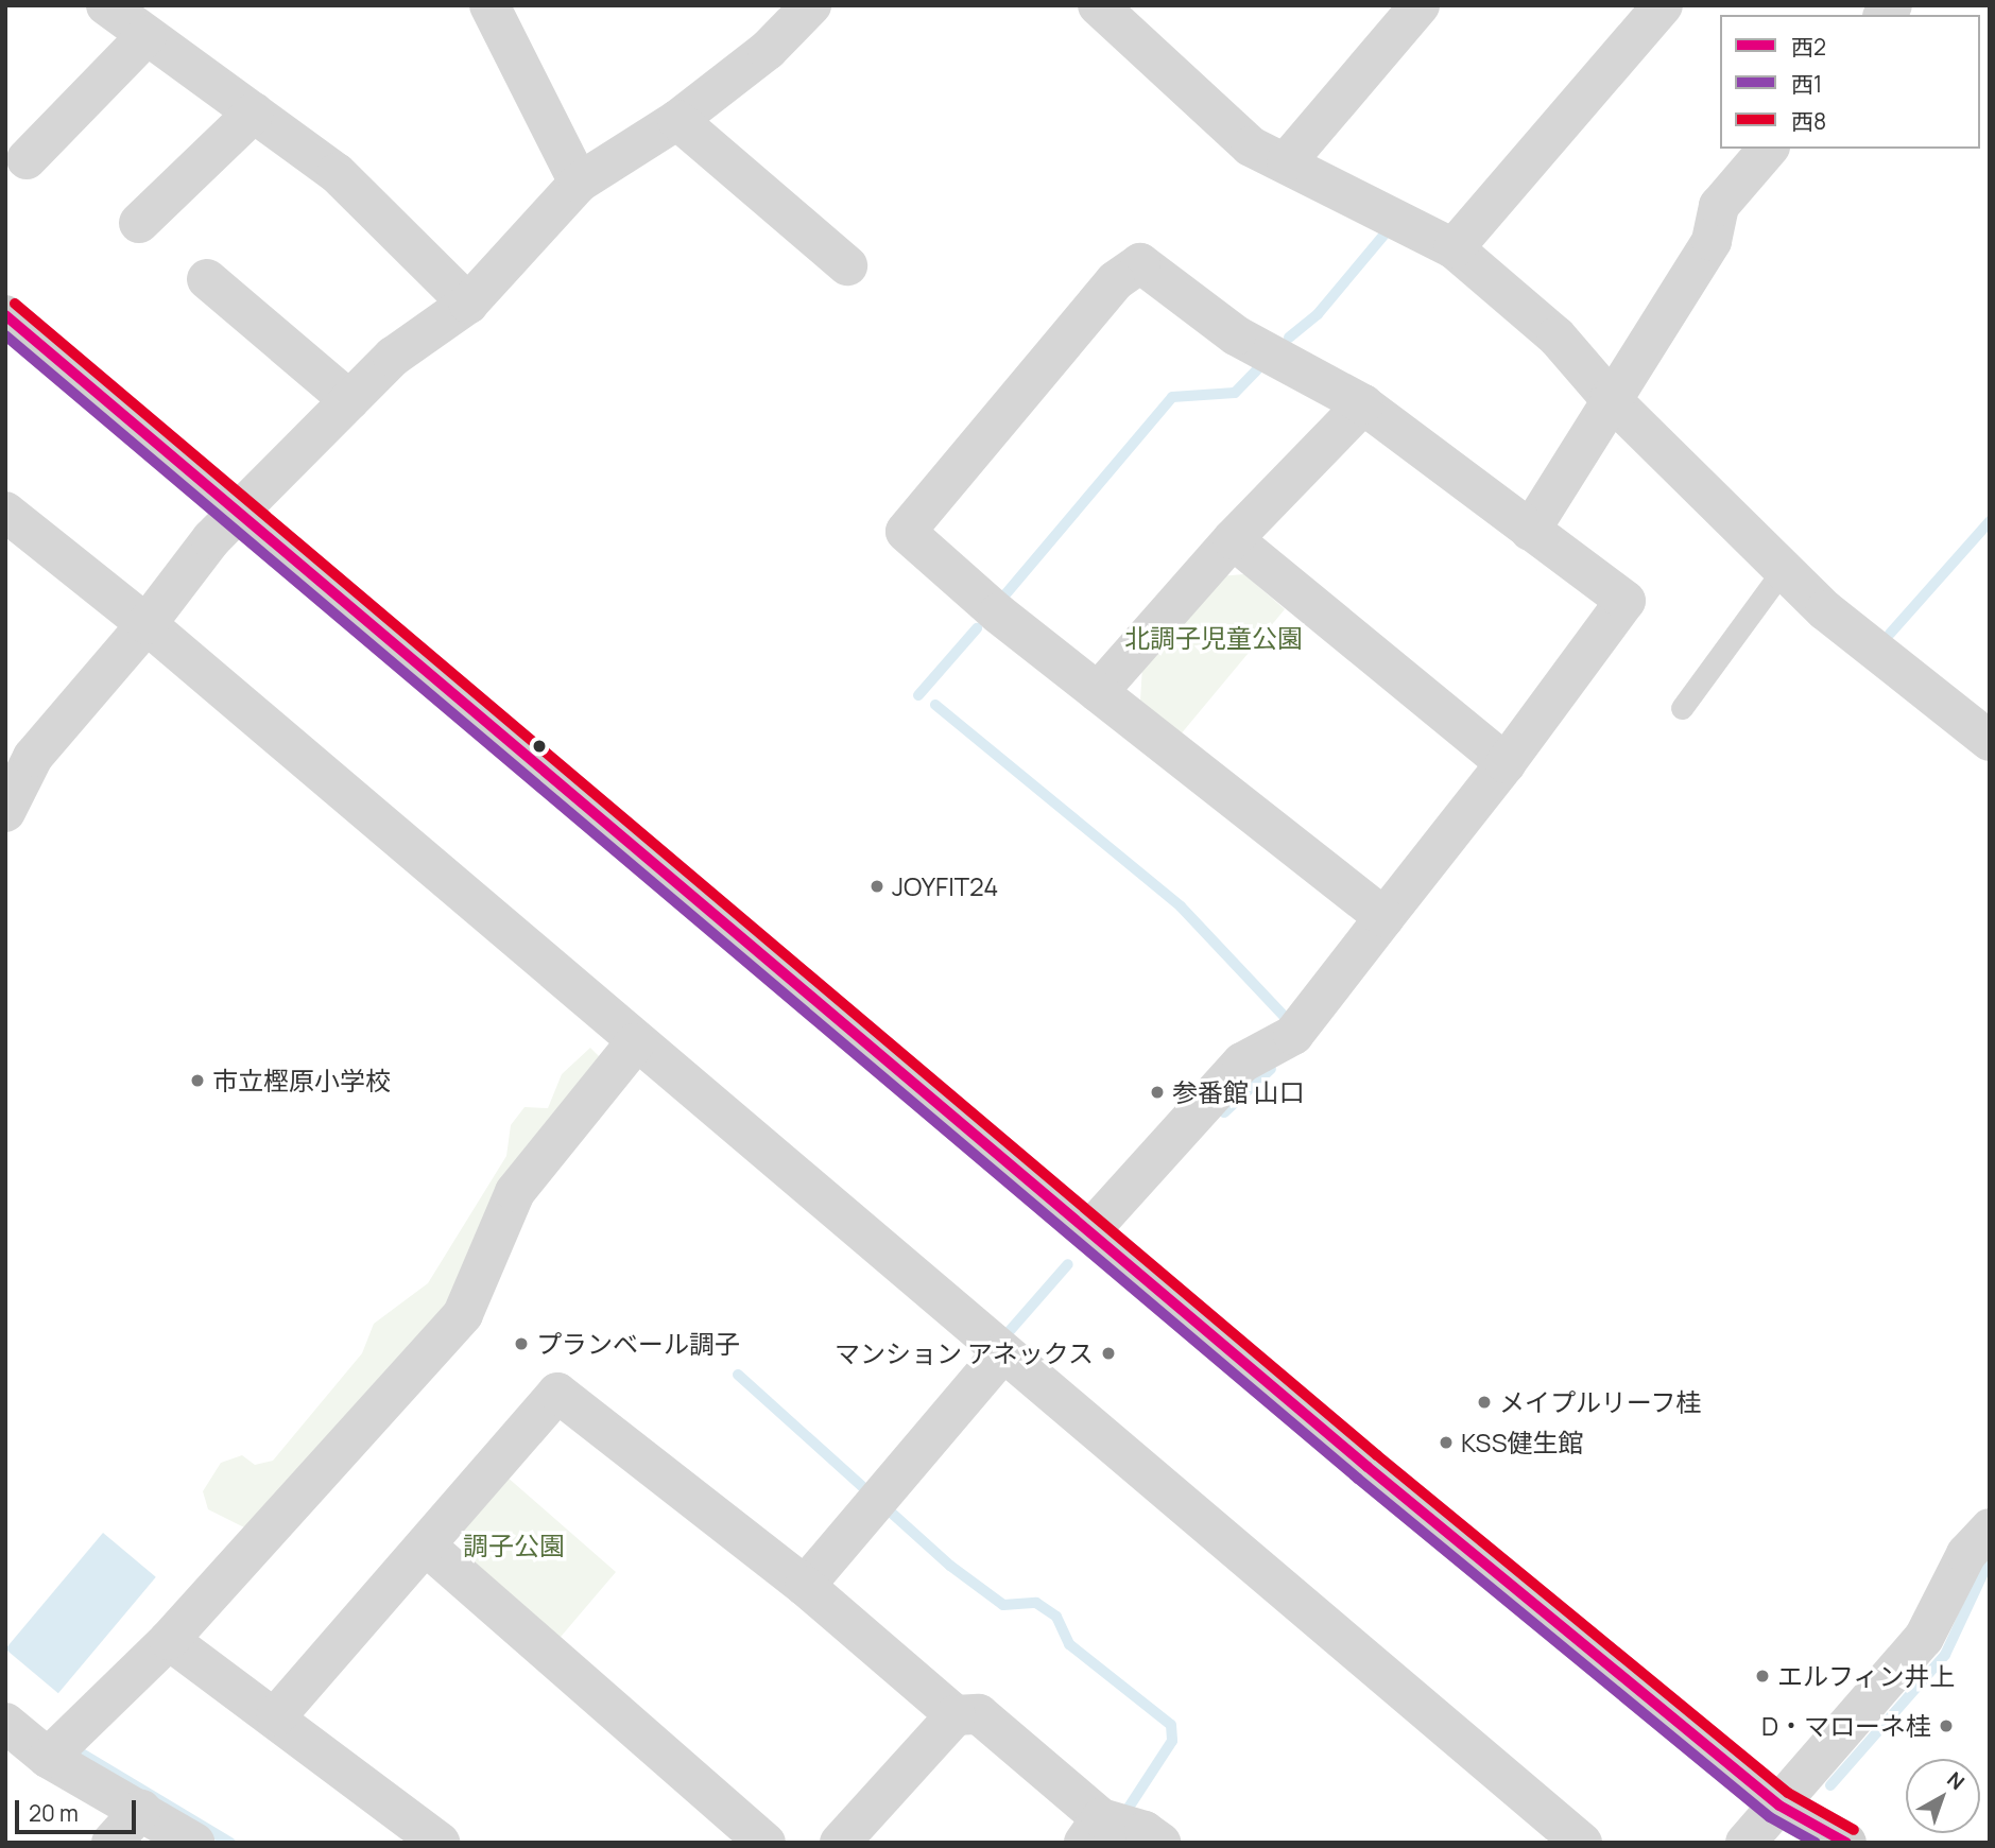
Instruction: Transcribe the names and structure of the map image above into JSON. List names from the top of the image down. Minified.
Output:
{"parks":["北調子児童公園","調子公園"],"places":["JOYFIT24","市立樫原小学校","参番館 山口","プランベール調子","マンション アネックス","メイプルリーフ桂","KSS健生館","エルフィン井上","D・マローネ桂"],"lines":["transit line 西8","transit line 西2","transit line 西1"],"legend":["西2","西1","西8"],"scale_bar":"20 m","north":"top right"}
